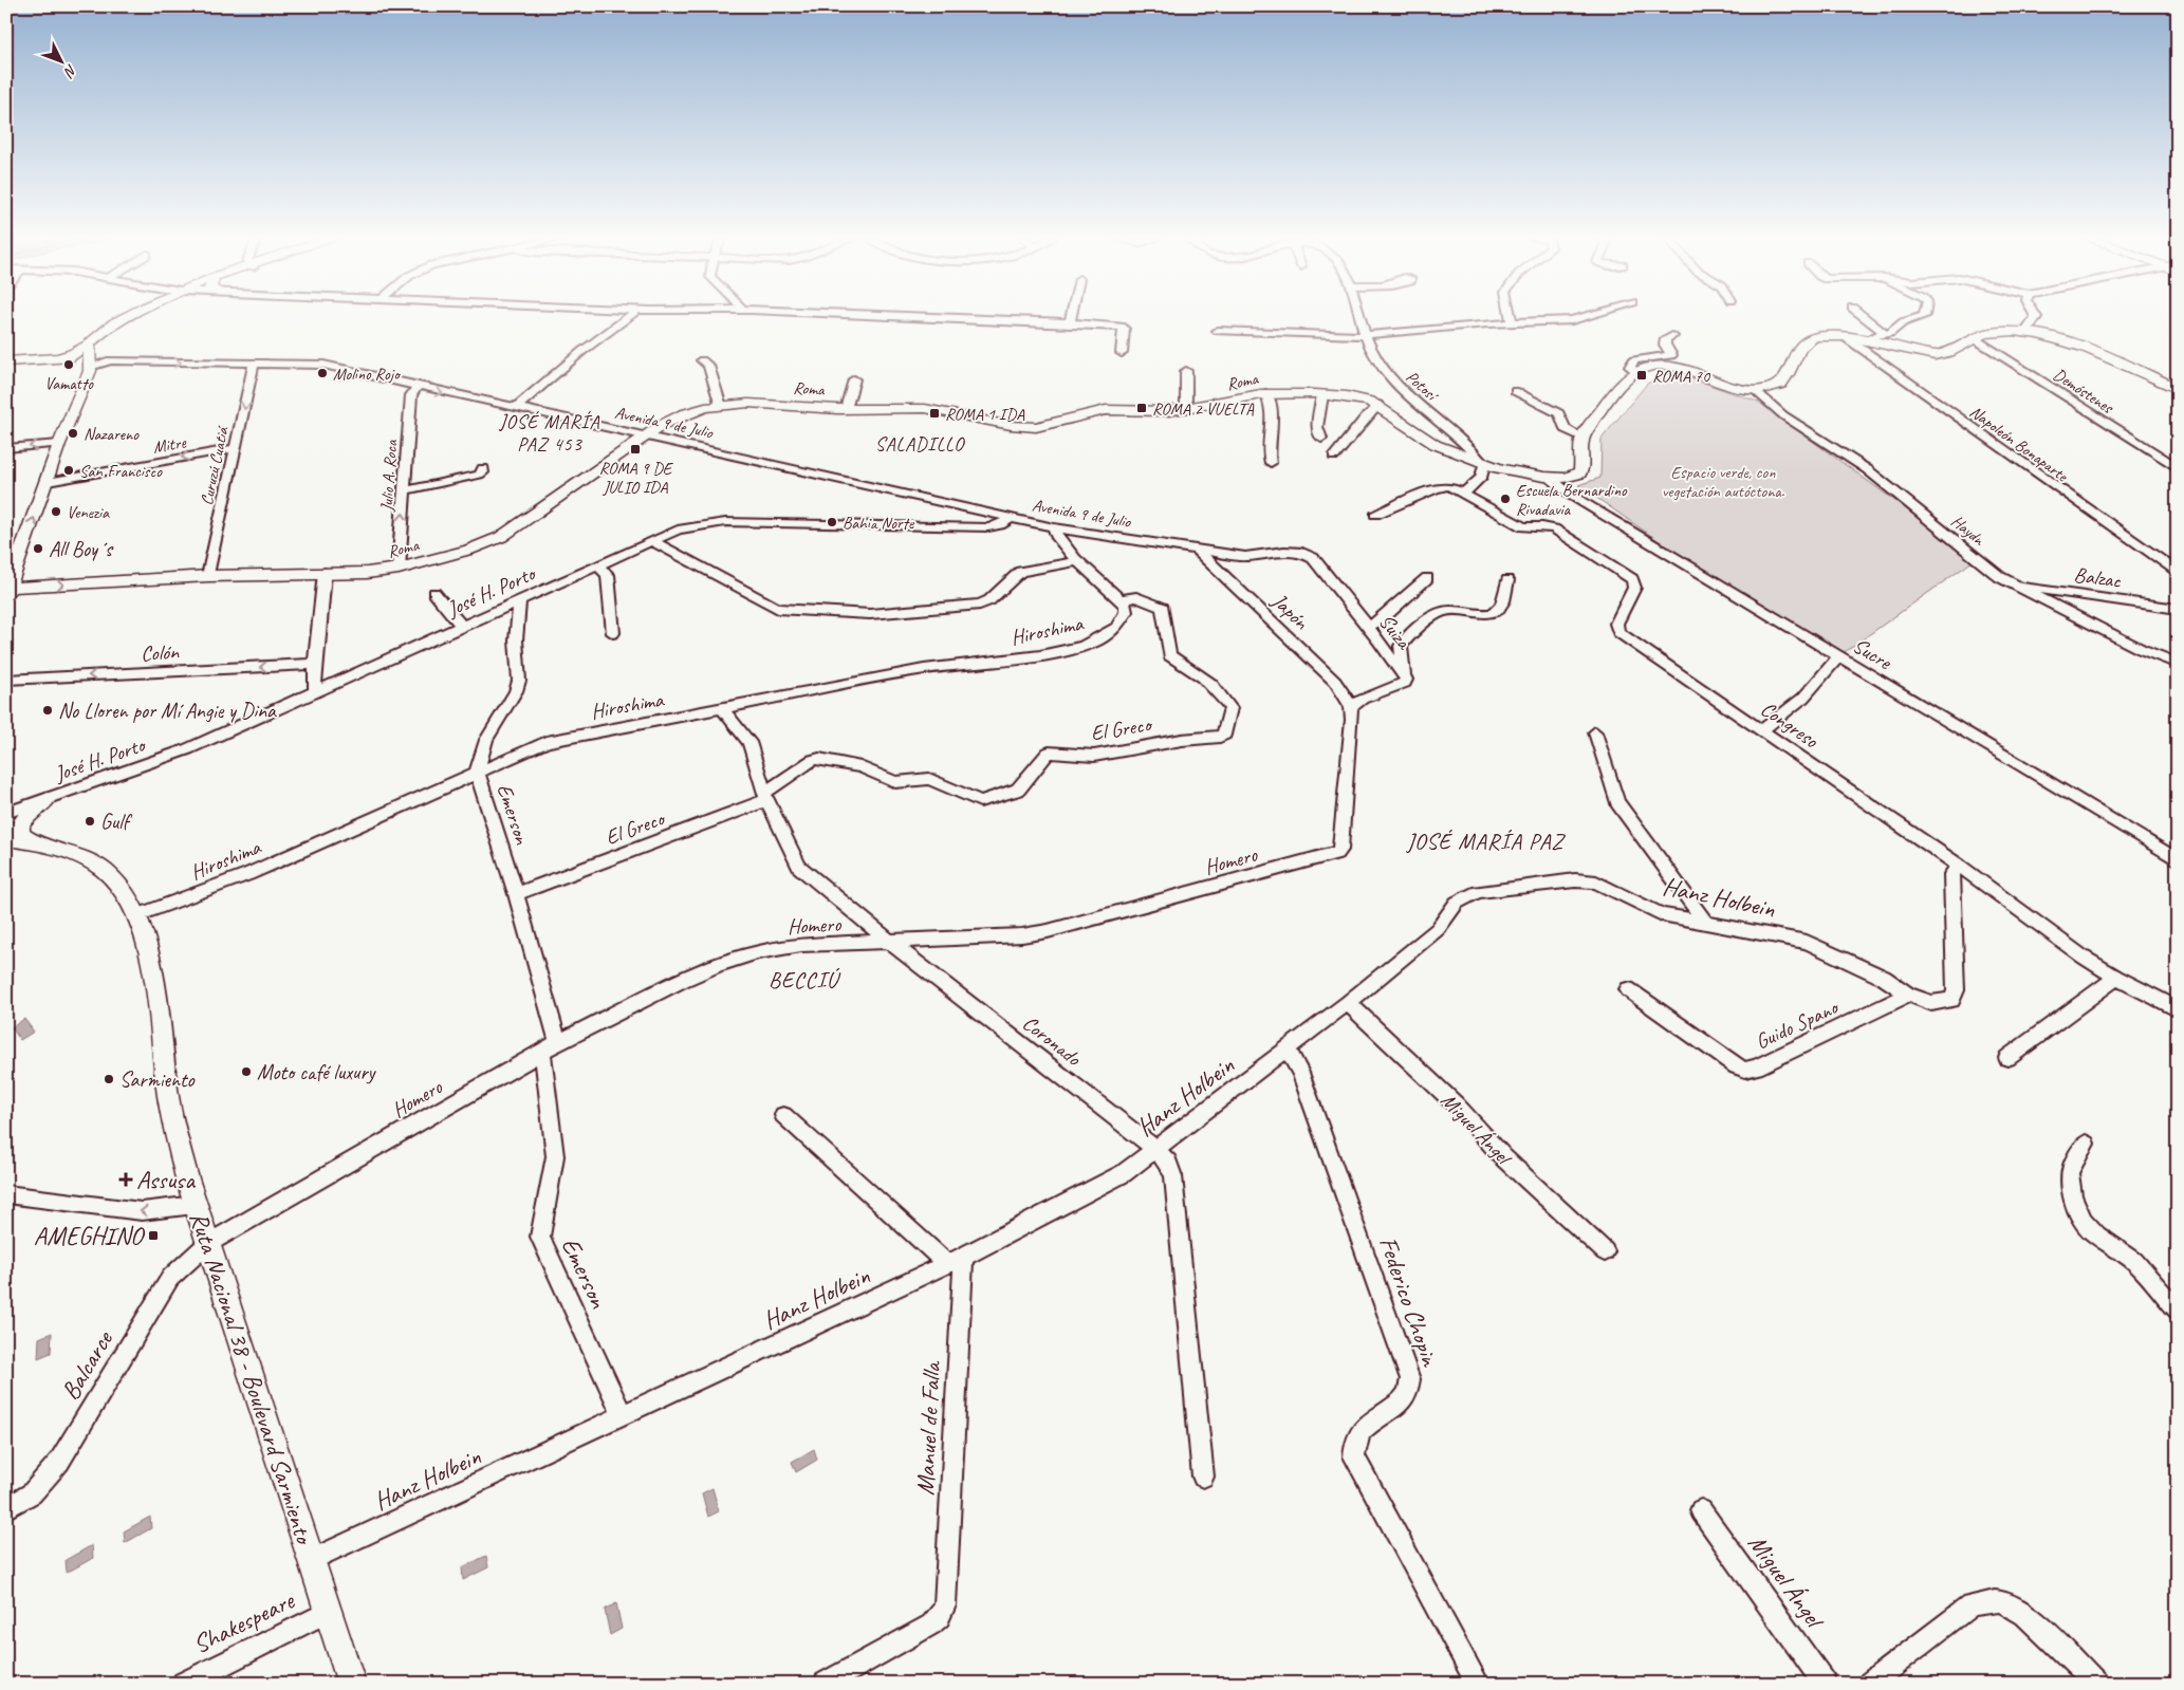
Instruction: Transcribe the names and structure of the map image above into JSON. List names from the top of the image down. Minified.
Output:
{"streets":{"main road":["Roma","Ruta Nacional 38 - Boulevard Sarmiento"],"street":["Potosí","Demóstenes","Avenida 9 de Julio","Napoleón Bonaparte","Mitre","Curuzú Cuatiá","Julio A. Roca","Haydn","Balzac","José H. Porto","Japón","Hiroshima","Suiza","Colón","Sucre","Congreso","El Greco","Emerson","Homero","Hanz Holbein","Guido Spano","Coronado","Miguel Ángel","Federico Chopin","Balcarce","Manuel de Falla","Shakespeare"]},"crossings":[["Roma","Potosí"],["Roma","Avenida 9 de Julio"],["Roma","Curuzú Cuatiá"],["Roma","Julio A. Roca"],["Roma","Sucre"],["Avenida 9 de Julio","Curuzú Cuatiá"],["Avenida 9 de Julio","Julio A. Roca"],["Avenida 9 de Julio","José H. Porto"],["Avenida 9 de Julio","Japón"],["Avenida 9 de Julio","Suiza"],["Mitre","Curuzú Cuatiá"],["Haydn","Balzac"],["José H. Porto","Emerson"],["Japón","Suiza"],["Japón","Homero"],["Hiroshima","El Greco"],["Hiroshima","Emerson"],["Hiroshima","Coronado"],["Hiroshima","Ruta Nacional 38 - Boulevard Sarmiento"],["Suiza","Homero"],["Congreso","Hanz Holbein"],["El Greco","Emerson"],["El Greco","Coronado"],["Emerson","Homero"],["Emerson","Hanz Holbein"],["Homero","Coronado"],["Homero","Balcarce"],["Homero","Ruta Nacional 38 - Boulevard Sarmiento"],["Hanz Holbein","Guido Spano"],["Hanz Holbein","Coronado"],["Hanz Holbein","Miguel Ángel"],["Hanz Holbein","Federico Chopin"],["Hanz Holbein","Ruta Nacional 38 - Boulevard Sarmiento"],["Hanz Holbein","Manuel de Falla"],["Balcarce","Ruta Nacional 38 - Boulevard Sarmiento"],["Ruta Nacional 38 - Boulevard Sarmiento","Shakespeare"]],"one_way":["Mitre","Curuzú Cuatiá","Julio A. Roca","Colón"],"districts":["JOSÉ MARÍA PAZ 453","SALADILLO","JOSÉ MARÍA PAZ","BECCIÚ"],"parks":["Espacio verde, con vegetación autóctona."],"places":{"other":["Vamatto","Molino Rojo","Nazareno","San Francisco","Escuela Bernardino Rivadavia","Venezia","Bahia Norte","All Boy´s","No Lloren por Mí Angie y Dina","Gulf","Moto café luxury","Sarmiento"],"transit":["ROMA 70","ROMA 2 VUELTA","ROMA 1 IDA","ROMA 9 DE JULIO IDA","AMEGHINO"],"health":["Assusa"]},"north":"bottom right"}
